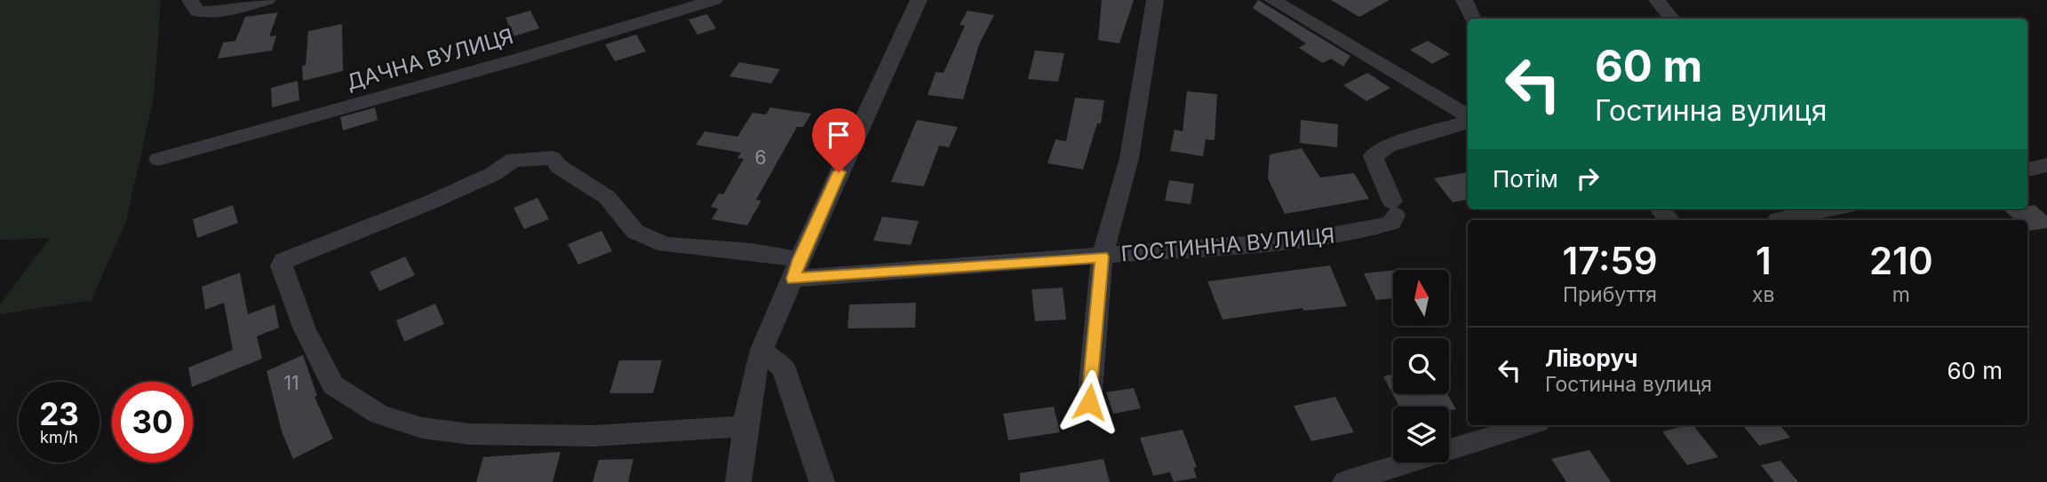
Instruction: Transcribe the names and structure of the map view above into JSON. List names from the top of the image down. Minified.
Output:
{"streets":{"street":["ДАЧНА ВУЛИЦЯ","ГОСТИННА ВУЛИЦЯ"]},"house_numbers":["6","11"],"north":"top","page":{"turn":["60 m","Гостинна вулиця"],"then":"Потім","eta":["17:59","Прибуття","1","хв","210","m"],"list":[{"name":"Ліворуч","note":"Гостинна вулиця","value":"60 m"}],"speed":"23 km/h","limit":"30"}}
